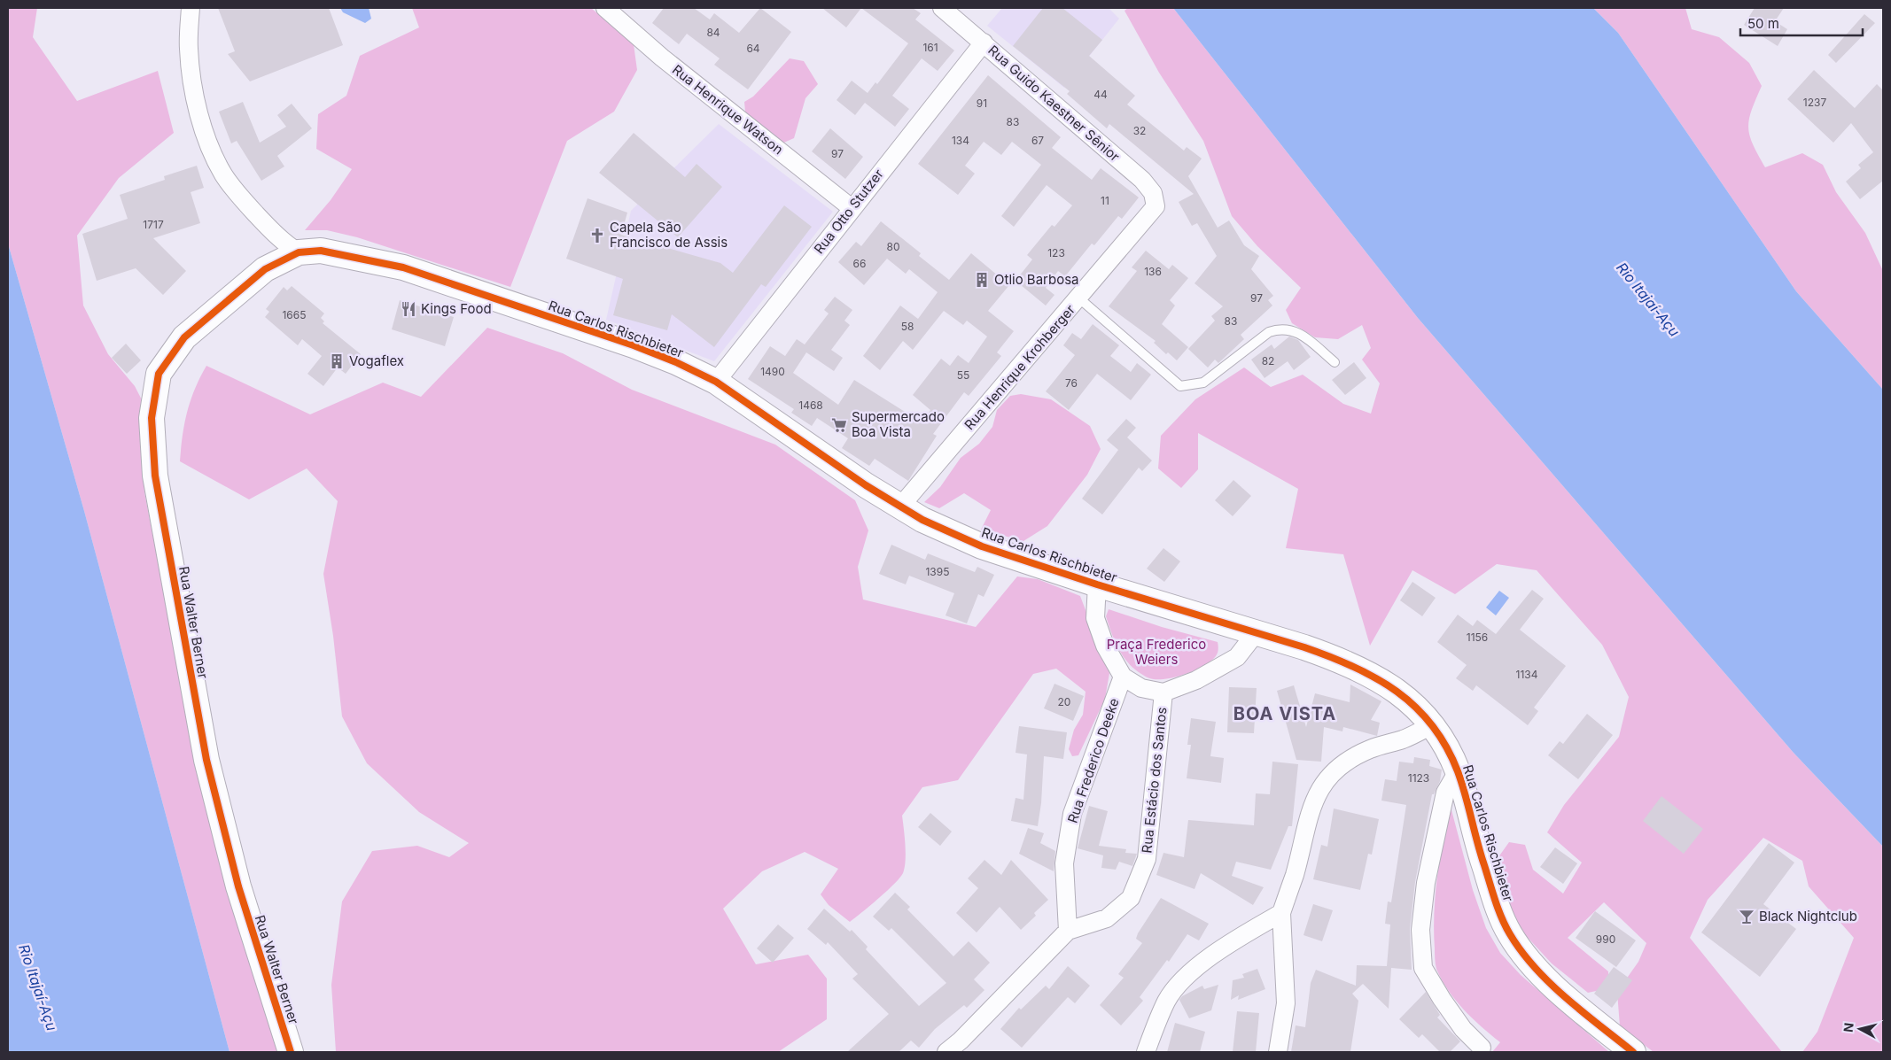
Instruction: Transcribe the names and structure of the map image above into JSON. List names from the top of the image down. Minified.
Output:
{"streets":{"street":["Rua Guido Kaestner Sênior","Rua Henrique Watson","Rua Otto Stutzer","Rua Carlos Rischbieter","Rua Henrique Krohberger","Rua Walter Berner","Rua Frederico Deeke","Rua Estácio dos Santos"]},"crossings":[["Rua Guido Kaestner Sênior","Rua Otto Stutzer"],["Rua Guido Kaestner Sênior","Rua Henrique Krohberger"],["Rua Henrique Watson","Rua Otto Stutzer"],["Rua Otto Stutzer","Rua Carlos Rischbieter"],["Rua Carlos Rischbieter","Rua Henrique Krohberger"],["Rua Carlos Rischbieter","Rua Walter Berner"],["Rua Frederico Deeke","Rua Estácio dos Santos"]],"districts":["BOA VISTA"],"water":["Rio Itajaí-Açu"],"parks":["Praça Frederico Weiers"],"places":{"church":["Capela São Francisco de Assis"],"building":["Otlio Barbosa","Vogaflex"],"restaurant":["Kings Food"],"supermarket":["Supermercado Boa Vista"],"bar":["Black Nightclub"]},"house_numbers":["84","161","64","44","1237","91","83","32","134","67","97","11","1717","80","123","66","136","97","1665","83","58","82","1490","55","76","1468","1395","1156","1134","20","1123","990"],"scale_bar":"50 m","north":"left"}
